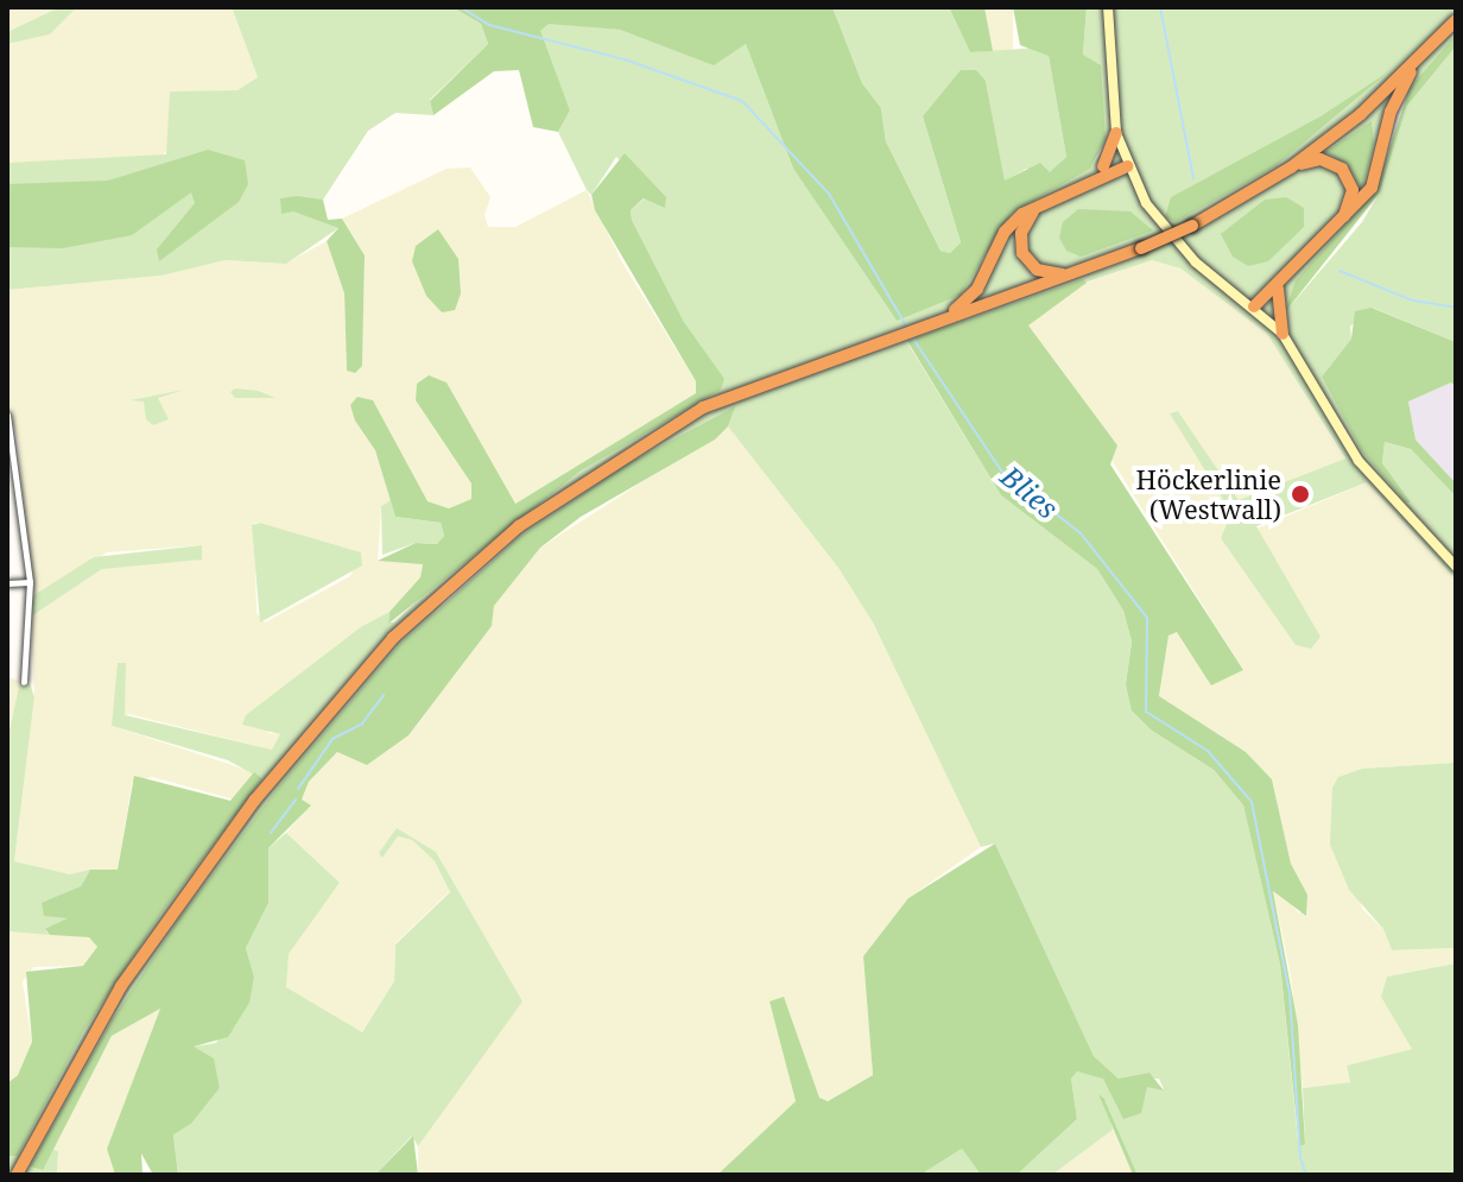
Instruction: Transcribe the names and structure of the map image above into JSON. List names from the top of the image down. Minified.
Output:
{"water":["Blies"],"places":["Höckerlinie (Westwall)"]}
